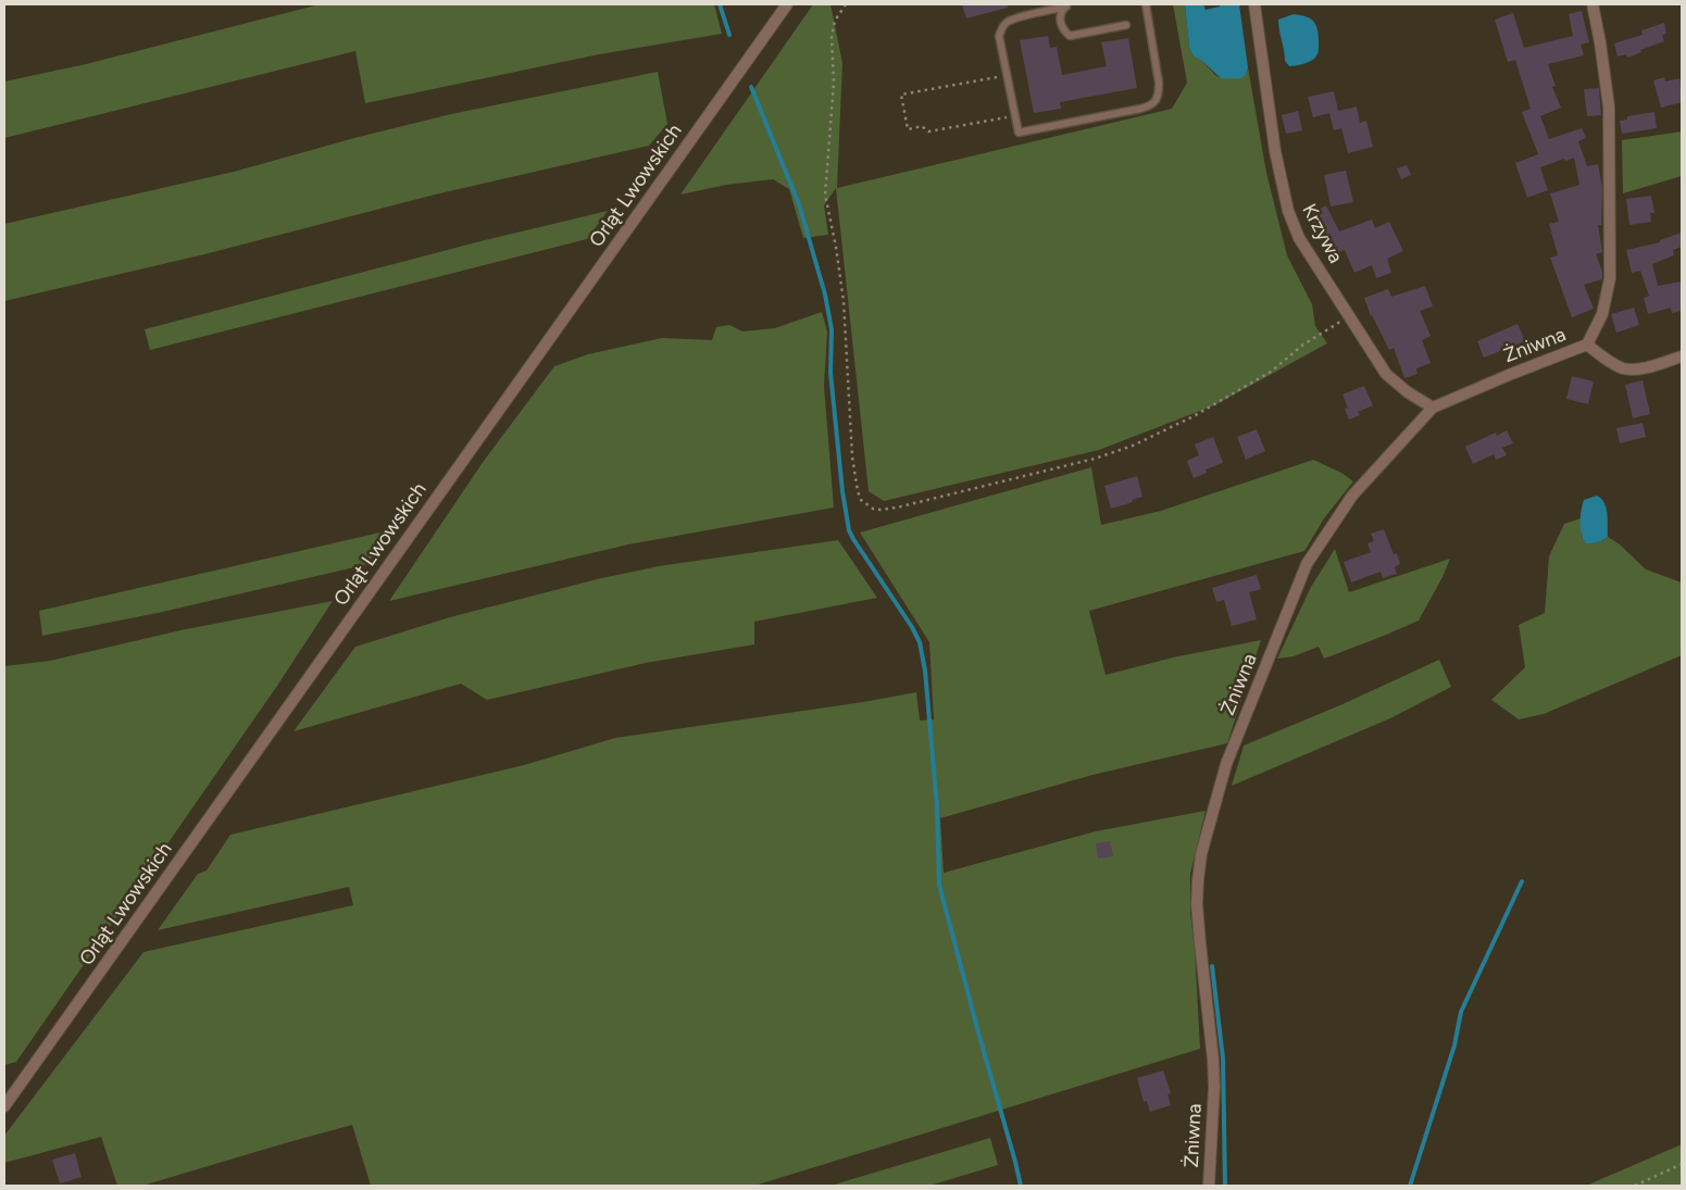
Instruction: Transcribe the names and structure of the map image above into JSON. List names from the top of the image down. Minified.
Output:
{"streets":{"street":["Orląt Lwowskich","Krzywa","Żniwna"]},"crossings":[["Krzywa","Żniwna"]]}
